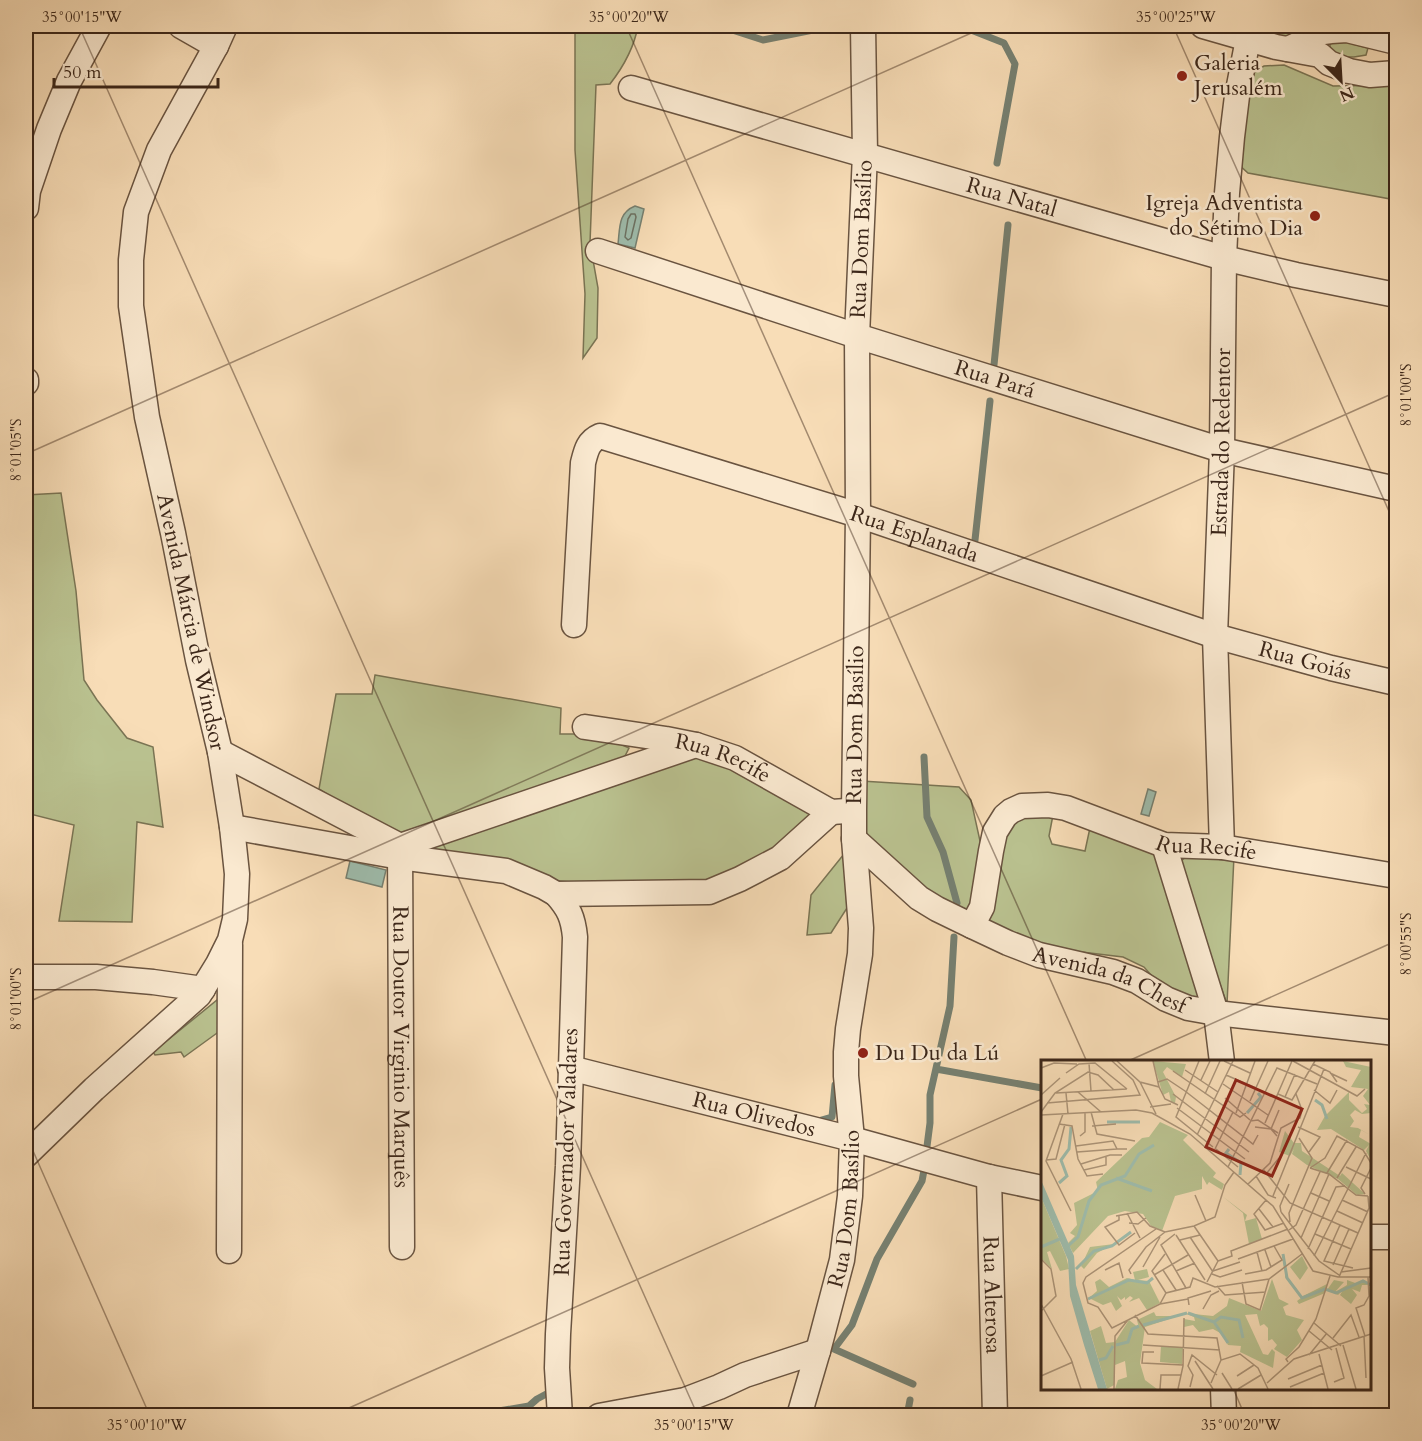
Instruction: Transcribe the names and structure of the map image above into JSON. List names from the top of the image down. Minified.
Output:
{"streets":{"street":["Rua Natal","Rua Dom Basílio","Rua Pará","Estrada do Redentor","Rua Esplanada","Avenida Márcia de Windsor","Rua Goiás","Rua Recife","Avenida da Chesf","Rua Doutor Virginio Marquês","Rua Olivedos","Rua Governador Valadares","Rua Alterosa"]},"crossings":[["Rua Natal","Rua Dom Basílio"],["Rua Natal","Estrada do Redentor"],["Rua Dom Basílio","Rua Pará"],["Rua Dom Basílio","Rua Esplanada"],["Rua Dom Basílio","Rua Recife"],["Rua Dom Basílio","Avenida da Chesf"],["Rua Dom Basílio","Rua Olivedos"],["Rua Pará","Estrada do Redentor"],["Estrada do Redentor","Rua Esplanada"],["Estrada do Redentor","Rua Goiás"],["Estrada do Redentor","Rua Recife"],["Rua Esplanada","Rua Goiás"],["Rua Recife","Avenida da Chesf"],["Rua Olivedos","Rua Governador Valadares"],["Rua Olivedos","Rua Alterosa"]],"places":["Galeria Jerusalém","Igreja Adventista do Sétimo Dia","Du Du da Lú"],"scale_bar":"50 m","north":"bottom right","coordinates":["35°00'15\"W","35°00'20\"W","35°00'25\"W","8°01'00\"S","8°01'05\"S","8°00'55\"S","35°00'10\"W"]}
